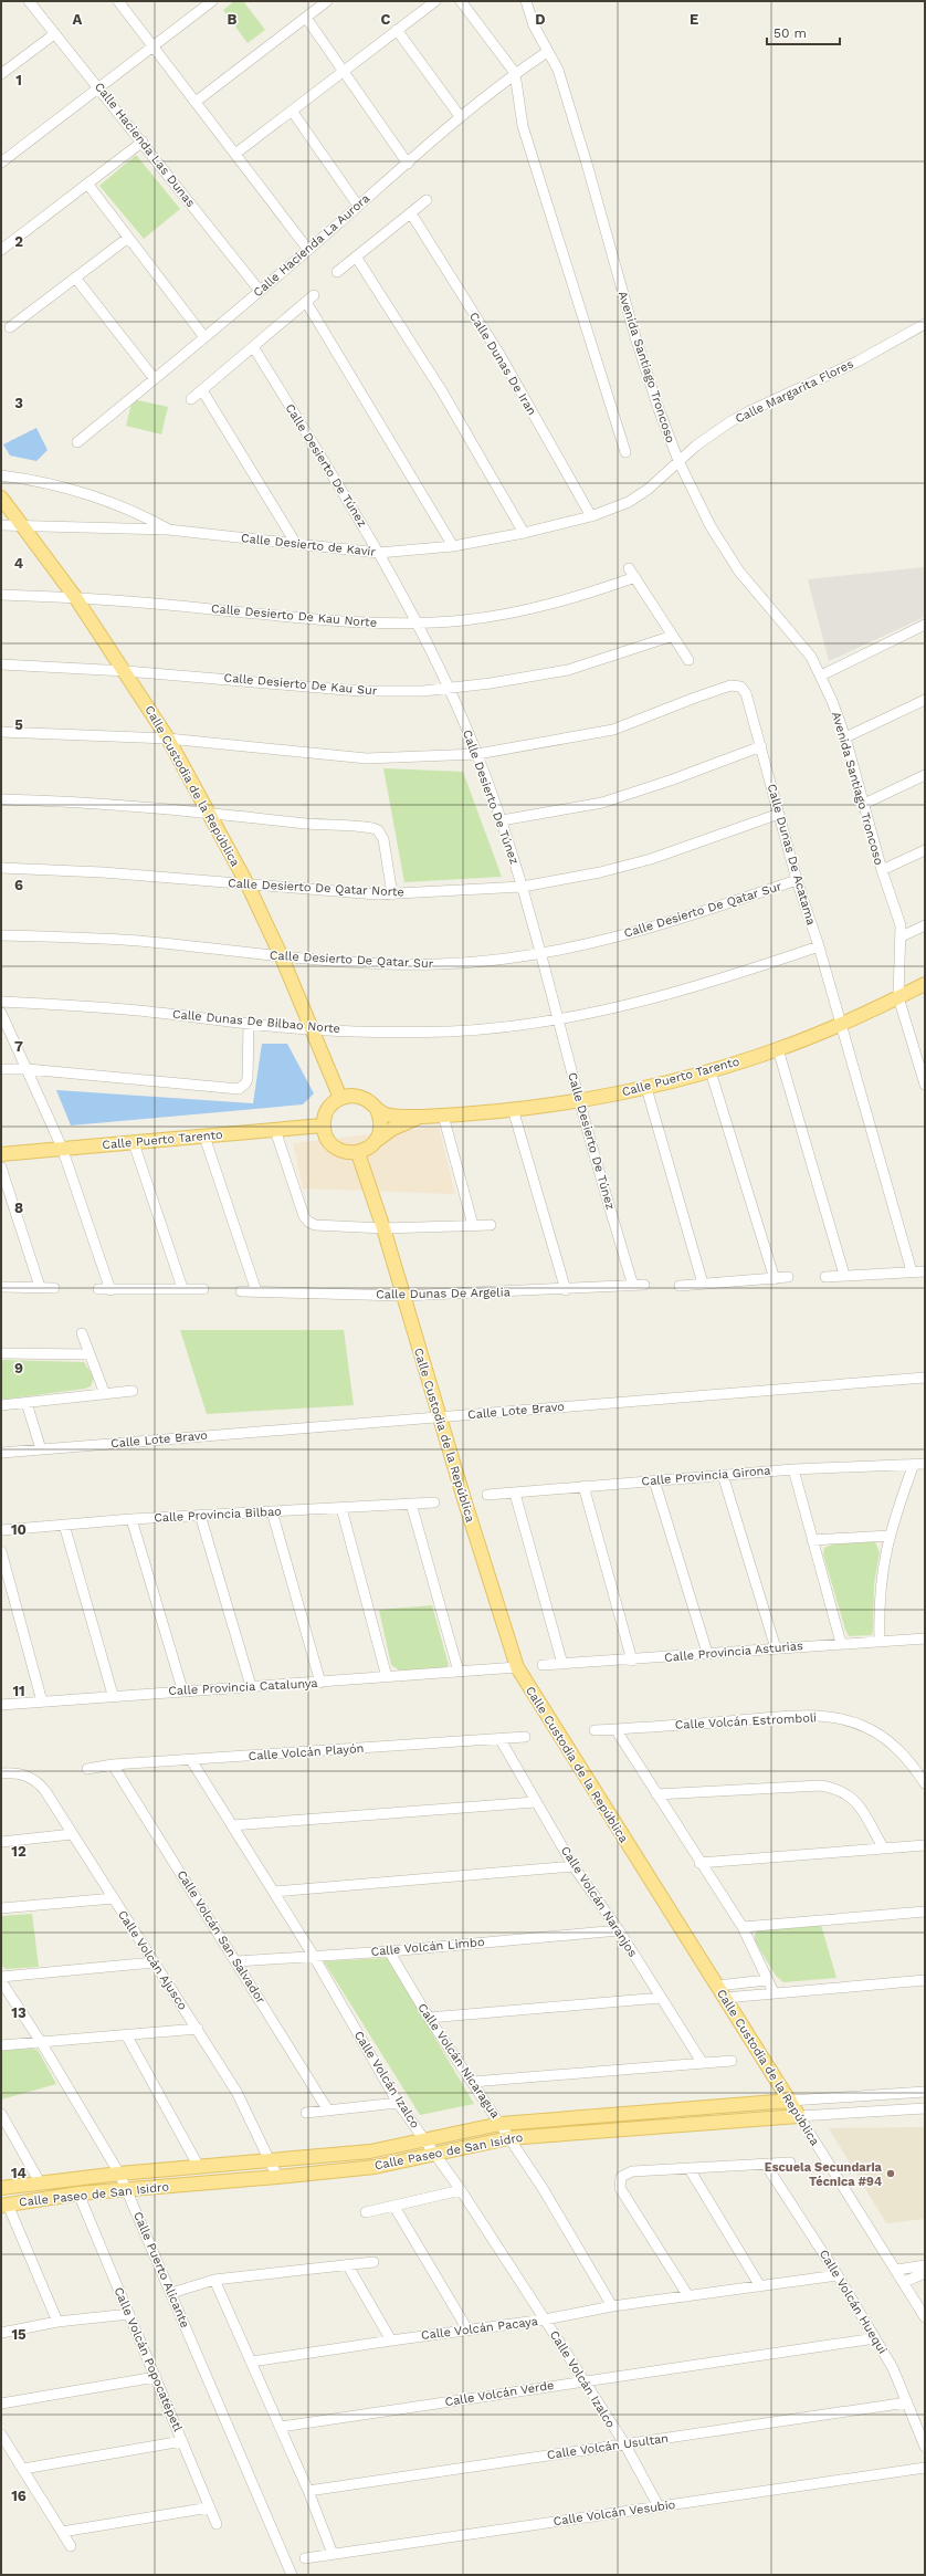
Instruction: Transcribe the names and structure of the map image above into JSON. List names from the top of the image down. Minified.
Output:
{"streets":{"main road":["Calle Custodia de la República","Calle Puerto Tarento","Calle Paseo de San Isidro"],"street":["Calle Hacienda Las Dunas","Calle Hacienda La Aurora","Calle Dunas De Iran","Avenida Santiago Troncoso","Calle Margarita Flores","Calle Desierto De Túnez","Calle Desierto de Kavir","Calle Desierto De Kau Norte","Calle Desierto De Kau Sur","Calle Dunas De Acatama","Calle Desierto De Qatar Norte","Calle Desierto De Qatar Sur","Calle Dunas De Bilbao Norte","Calle Dunas De Argelia","Calle Lote Bravo","Calle Provincia Girona","Calle Provincia Bilbao","Calle Provincia Asturias","Calle Provincia Catalunya","Calle Volcán Estromboli","Calle Volcán Playón","Calle Volcán Naranjos","Calle Volcán San Salvador","Calle Volcán Limbo","Calle Volcán Ajusco","Calle Volcán Nicaragua","Calle Volcán Izalco","Calle Puerto Alicante","Calle Volcán Huequi","Calle Volcán Pacaya","Calle Volcán Popocatépetl","Calle Volcán Verde","Calle Volcán Usultan","Calle Volcán Vesubio"]},"crossings":[["Calle Hacienda Las Dunas","Calle Hacienda La Aurora"],["Calle Hacienda La Aurora","Avenida Santiago Troncoso"],["Calle Dunas De Iran","Calle Desierto de Kavir"],["Avenida Santiago Troncoso","Calle Margarita Flores"],["Avenida Santiago Troncoso","Calle Puerto Tarento"],["Calle Margarita Flores","Calle Desierto de Kavir"],["Calle Desierto De Túnez","Calle Desierto de Kavir"],["Calle Desierto De Túnez","Calle Desierto De Kau Norte"],["Calle Desierto De Túnez","Calle Desierto De Kau Sur"],["Calle Desierto De Túnez","Calle Dunas De Acatama"],["Calle Desierto De Túnez","Calle Desierto De Qatar Norte"],["Calle Desierto De Túnez","Calle Desierto De Qatar Sur"],["Calle Desierto De Túnez","Calle Dunas De Bilbao Norte"],["Calle Desierto De Túnez","Calle Puerto Tarento"],["Calle Desierto De Túnez","Calle Dunas De Argelia"],["Calle Desierto de Kavir","Calle Custodia de la República"],["Calle Desierto De Kau Norte","Calle Custodia de la República"],["Calle Desierto De Kau Sur","Calle Custodia de la República"],["Calle Custodia de la República","Calle Desierto De Qatar Norte"],["Calle Custodia de la República","Calle Desierto De Qatar Sur"],["Calle Custodia de la República","Calle Dunas De Bilbao Norte"],["Calle Custodia de la República","Calle Puerto Tarento"],["Calle Custodia de la República","Calle Dunas De Argelia"],["Calle Custodia de la República","Calle Lote Bravo"],["Calle Custodia de la República","Calle Provincia Catalunya"],["Calle Custodia de la República","Calle Paseo de San Isidro"],["Calle Dunas De Acatama","Calle Desierto De Qatar Norte"],["Calle Dunas De Acatama","Calle Desierto De Qatar Sur"],["Calle Dunas De Acatama","Calle Dunas De Bilbao Norte"],["Calle Dunas De Acatama","Calle Puerto Tarento"],["Calle Volcán Playón","Calle Volcán Naranjos"],["Calle Volcán Playón","Calle Volcán San Salvador"],["Calle Volcán Playón","Calle Volcán Izalco"],["Calle Volcán Naranjos","Calle Volcán Limbo"],["Calle Volcán San Salvador","Calle Volcán Limbo"],["Calle Volcán Limbo","Calle Volcán Nicaragua"],["Calle Volcán Limbo","Calle Volcán Izalco"],["Calle Volcán Ajusco","Calle Paseo de San Isidro"],["Calle Volcán Nicaragua","Calle Paseo de San Isidro"],["Calle Volcán Nicaragua","Calle Volcán Pacaya"],["Calle Volcán Izalco","Calle Paseo de San Isidro"],["Calle Volcán Izalco","Calle Volcán Pacaya"],["Calle Volcán Izalco","Calle Volcán Verde"],["Calle Volcán Izalco","Calle Volcán Usultan"],["Calle Volcán Izalco","Calle Volcán Vesubio"],["Calle Paseo de San Isidro","Calle Puerto Alicante"],["Calle Paseo de San Isidro","Calle Volcán Popocatépetl"],["Calle Volcán Huequi","Calle Volcán Pacaya"],["Calle Volcán Huequi","Calle Volcán Verde"],["Calle Volcán Huequi","Calle Volcán Usultan"]],"places":["Escuela Secundaria Técnica #94"],"scale_bar":"50 m","grid":{"columns":["A","B","C","D","E"],"rows":["1","2","3","4","5","6","7","8","9","10","11","12","13","14","15","16"]}}
